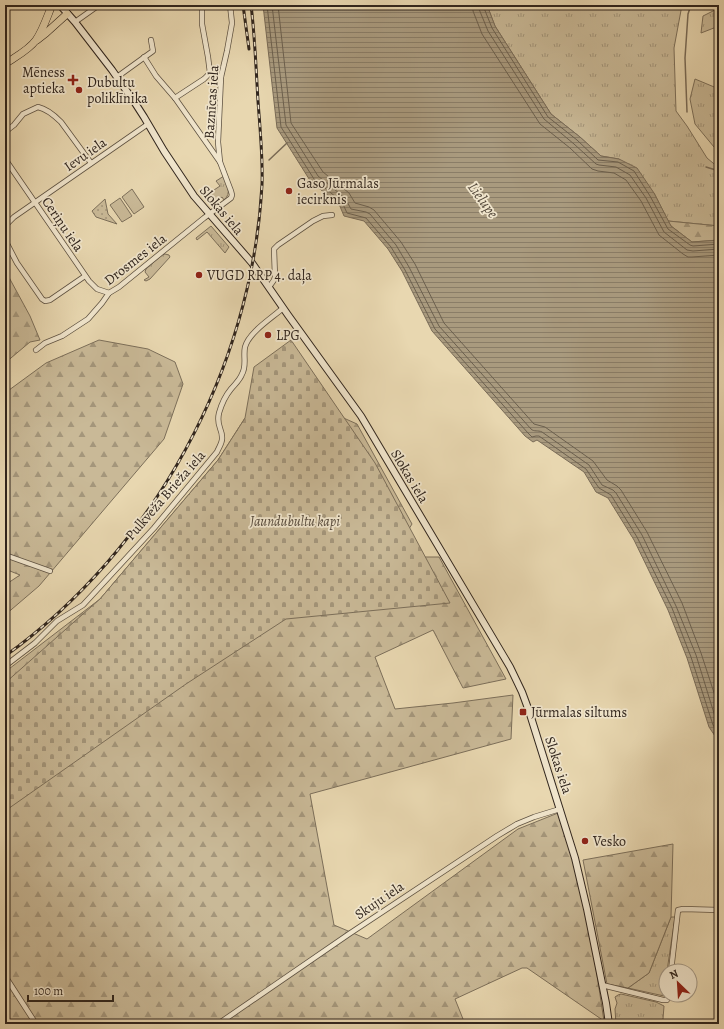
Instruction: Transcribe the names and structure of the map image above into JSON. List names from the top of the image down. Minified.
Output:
{"streets":{"main road":["Slokas iela"],"street":["Baznīcas iela","Ievu iela","Ceriņu iela","Drosmes iela","Pulkveža Brieža iela","Skuju iela"]},"crossings":[["Baznīcas iela","Drosmes iela"],["Ievu iela","Slokas iela"],["Ievu iela","Ceriņu iela"],["Slokas iela","Drosmes iela"],["Slokas iela","Pulkveža Brieža iela"],["Slokas iela","Skuju iela"],["Ceriņu iela","Drosmes iela"]],"water":["Lielupe"],"parks":["Jaundubultu kapi"],"places":{"health":["Mēness aptieka"],"other":["Dubultu poliklīnika","Gaso Jūrmalas iecirknis","VUGD RRP 4. daļa","LPG","Vesko"],"transit":["Jūrmalas siltums"]},"scale_bar":"100 m","north":"top left"}
